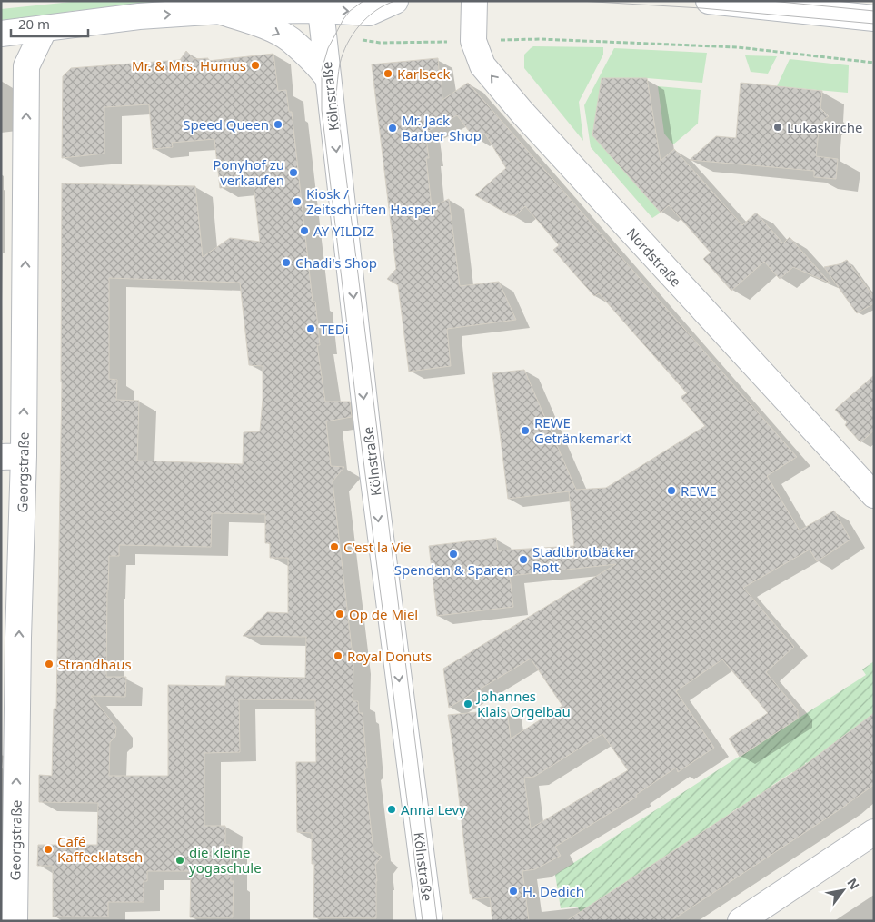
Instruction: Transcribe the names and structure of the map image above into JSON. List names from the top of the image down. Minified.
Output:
{"streets":{"street":["Kölnstraße","Nordstraße","Georgstraße"]},"one_way":["Kölnstraße","Nordstraße","Georgstraße"],"places":["Mr. & Mrs. Humus","Karlseck","Speed Queen","Lukaskirche","Mr. Jack Barber Shop","Ponyhof zu verkaufen","Kiosk / Zeitschriften Hasper","AY YILDIZ","Chadi's Shop","TEDi","REWE Getränkemarkt","REWE","C'est la Vie","Spenden & Sparen","Stadtbrotbäcker Rott","Op de Miel","Royal Donuts","Strandhaus","Johannes Klais Orgelbau","Anna Levy","Café Kaffeeklatsch","die kleine yogaschule","H. Dedich"],"scale_bar":"20 m","north":"top right"}
